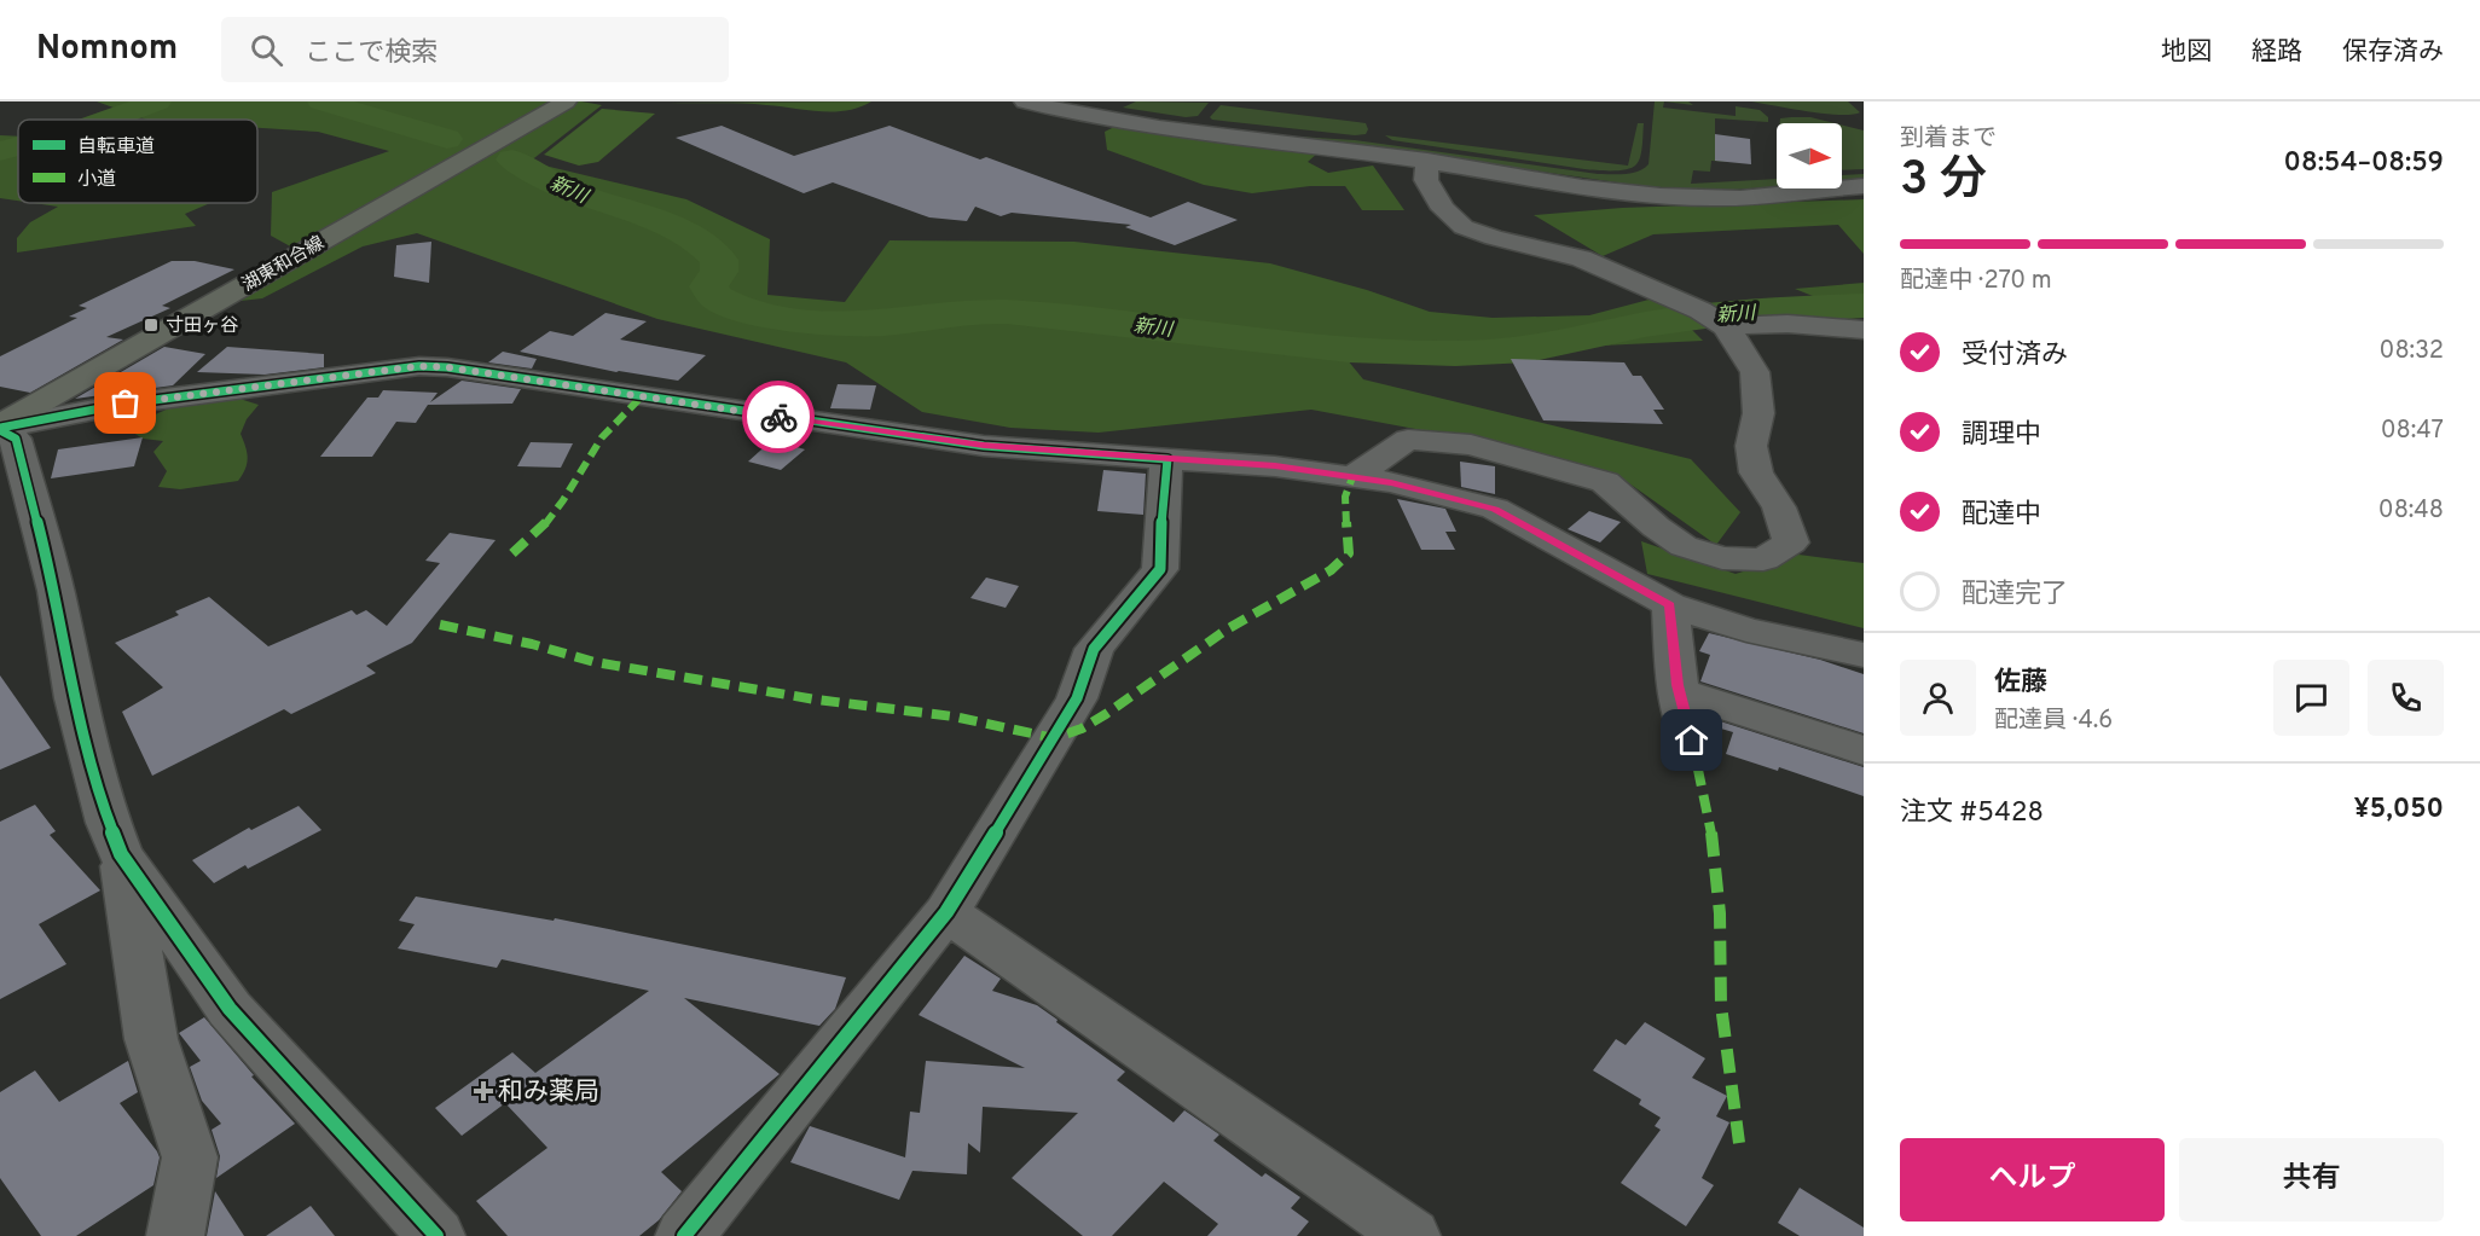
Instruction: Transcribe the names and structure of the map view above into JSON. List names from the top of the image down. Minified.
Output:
{"streets":{"main road":["湖東和合線"]},"water":["新川"],"places":{"transit":["寸田ヶ谷"],"health":["和み薬局"]},"legend":["自転車道","小道"],"north":"right","page":{"header":"Nomnom","search":"ここで検索","nav":["地図","経路","保存済み"],"heading":["3 分","到着まで","08:54–08:59"],"panel":["佐藤","配達員 · 4.6","注文 #5428","¥5,050"],"bar":"配達中 · 270 m","list":[["受付済み","08:32"],["調理中","08:47"],["配達中","08:48"],"配達完了"],"buttons":["ヘルプ","共有"]}}
